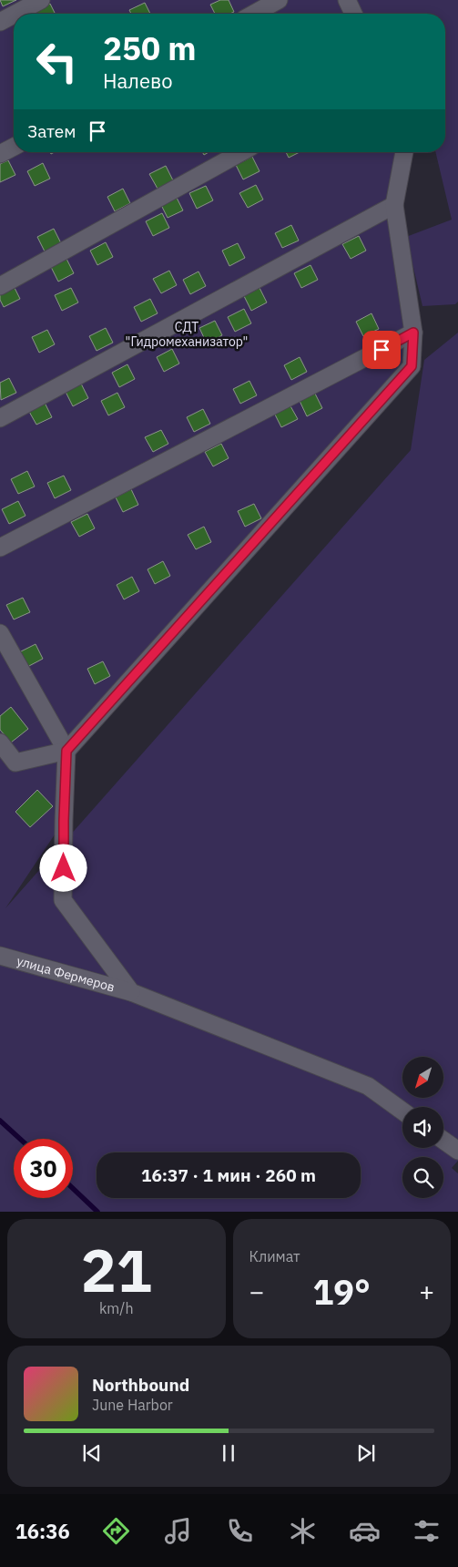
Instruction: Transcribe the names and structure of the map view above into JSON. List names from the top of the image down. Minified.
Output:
{"streets":{"street":["улица Фермеров"]},"parks":["СДТ \"Гидромеханизатор\""],"north":"bottom left","page":{"turn":["250 m","Налево"],"then":"Затем","limit":"30","trip":"16:37 · 1 мин · 260 m","tile":[["21","km/h"],"Климат"],"heat":["−","19°","+"],"song":["Northbound","June Harbor"],"tabs":"16:36"}}
